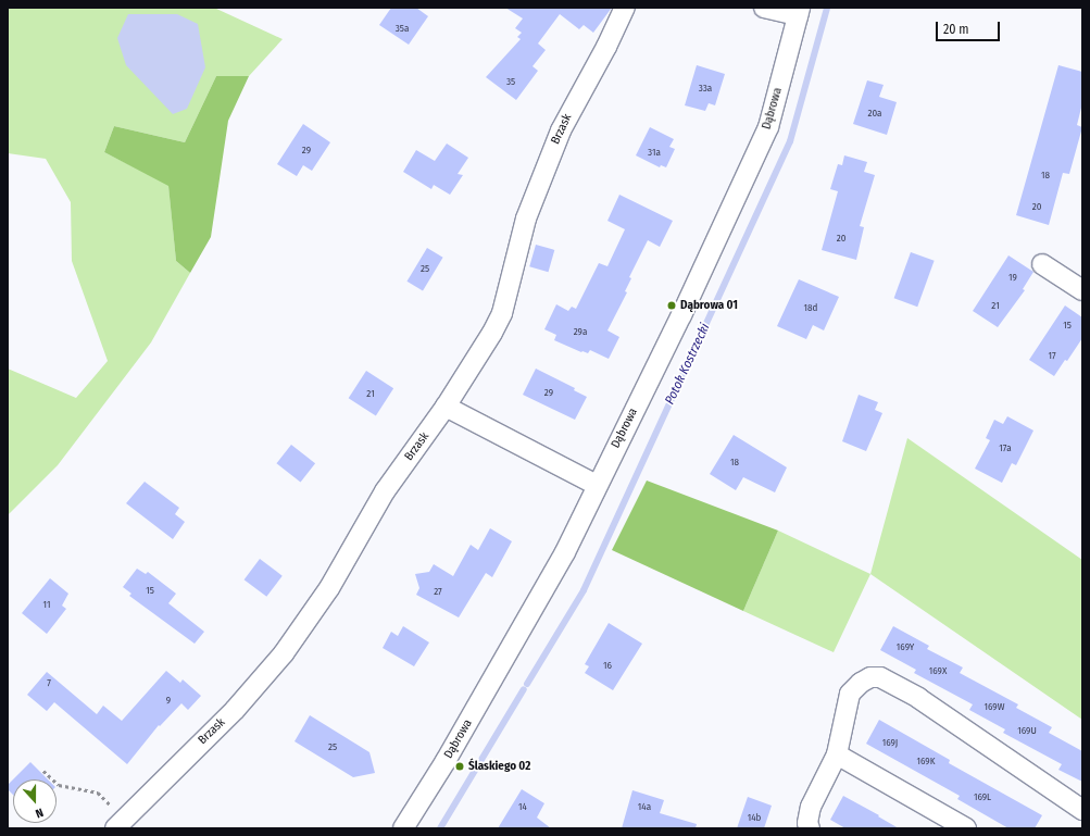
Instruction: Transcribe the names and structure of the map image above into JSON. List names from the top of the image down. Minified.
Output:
{"streets":{"street":["Dąbrowa","Brzask"]},"water":["Potok Kostrzecki"],"places":["Dąbrowa 01","Ślaskiego 02"],"house_numbers":["35a","35","33a","20a","29","31a","18","20","20","25","19","21","18d","15","29a","17","29","21","17a","18","15","27","11","169Y","16","169X","7","9","169W","169U","169J","25","169K","169L","14","14a","14b"],"scale_bar":"20 m","north":"bottom"}
